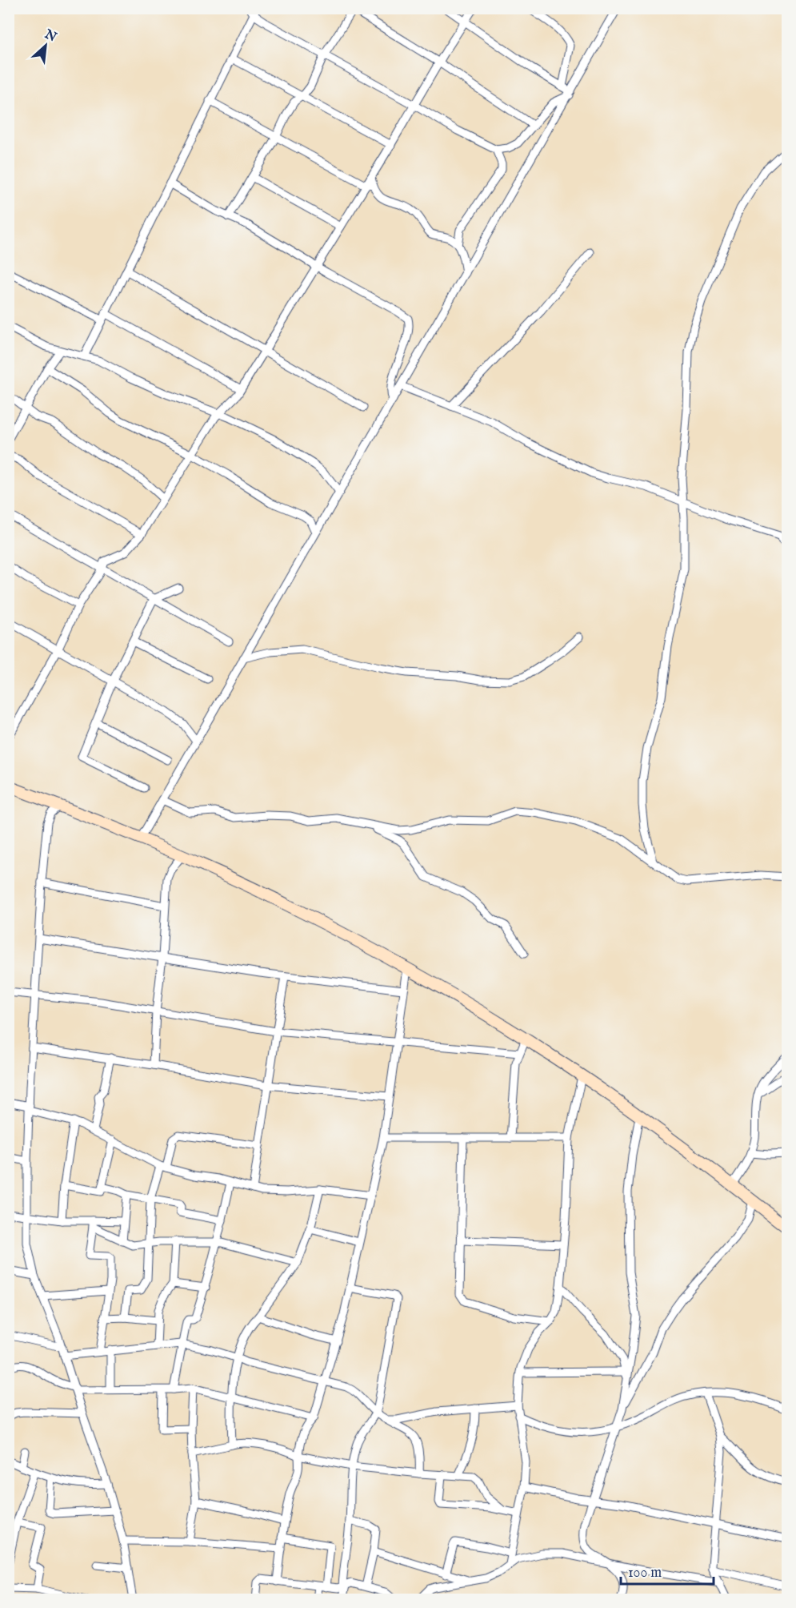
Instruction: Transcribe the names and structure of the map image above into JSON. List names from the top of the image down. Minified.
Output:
{"scale_bar":"100 m","north":"top right"}
